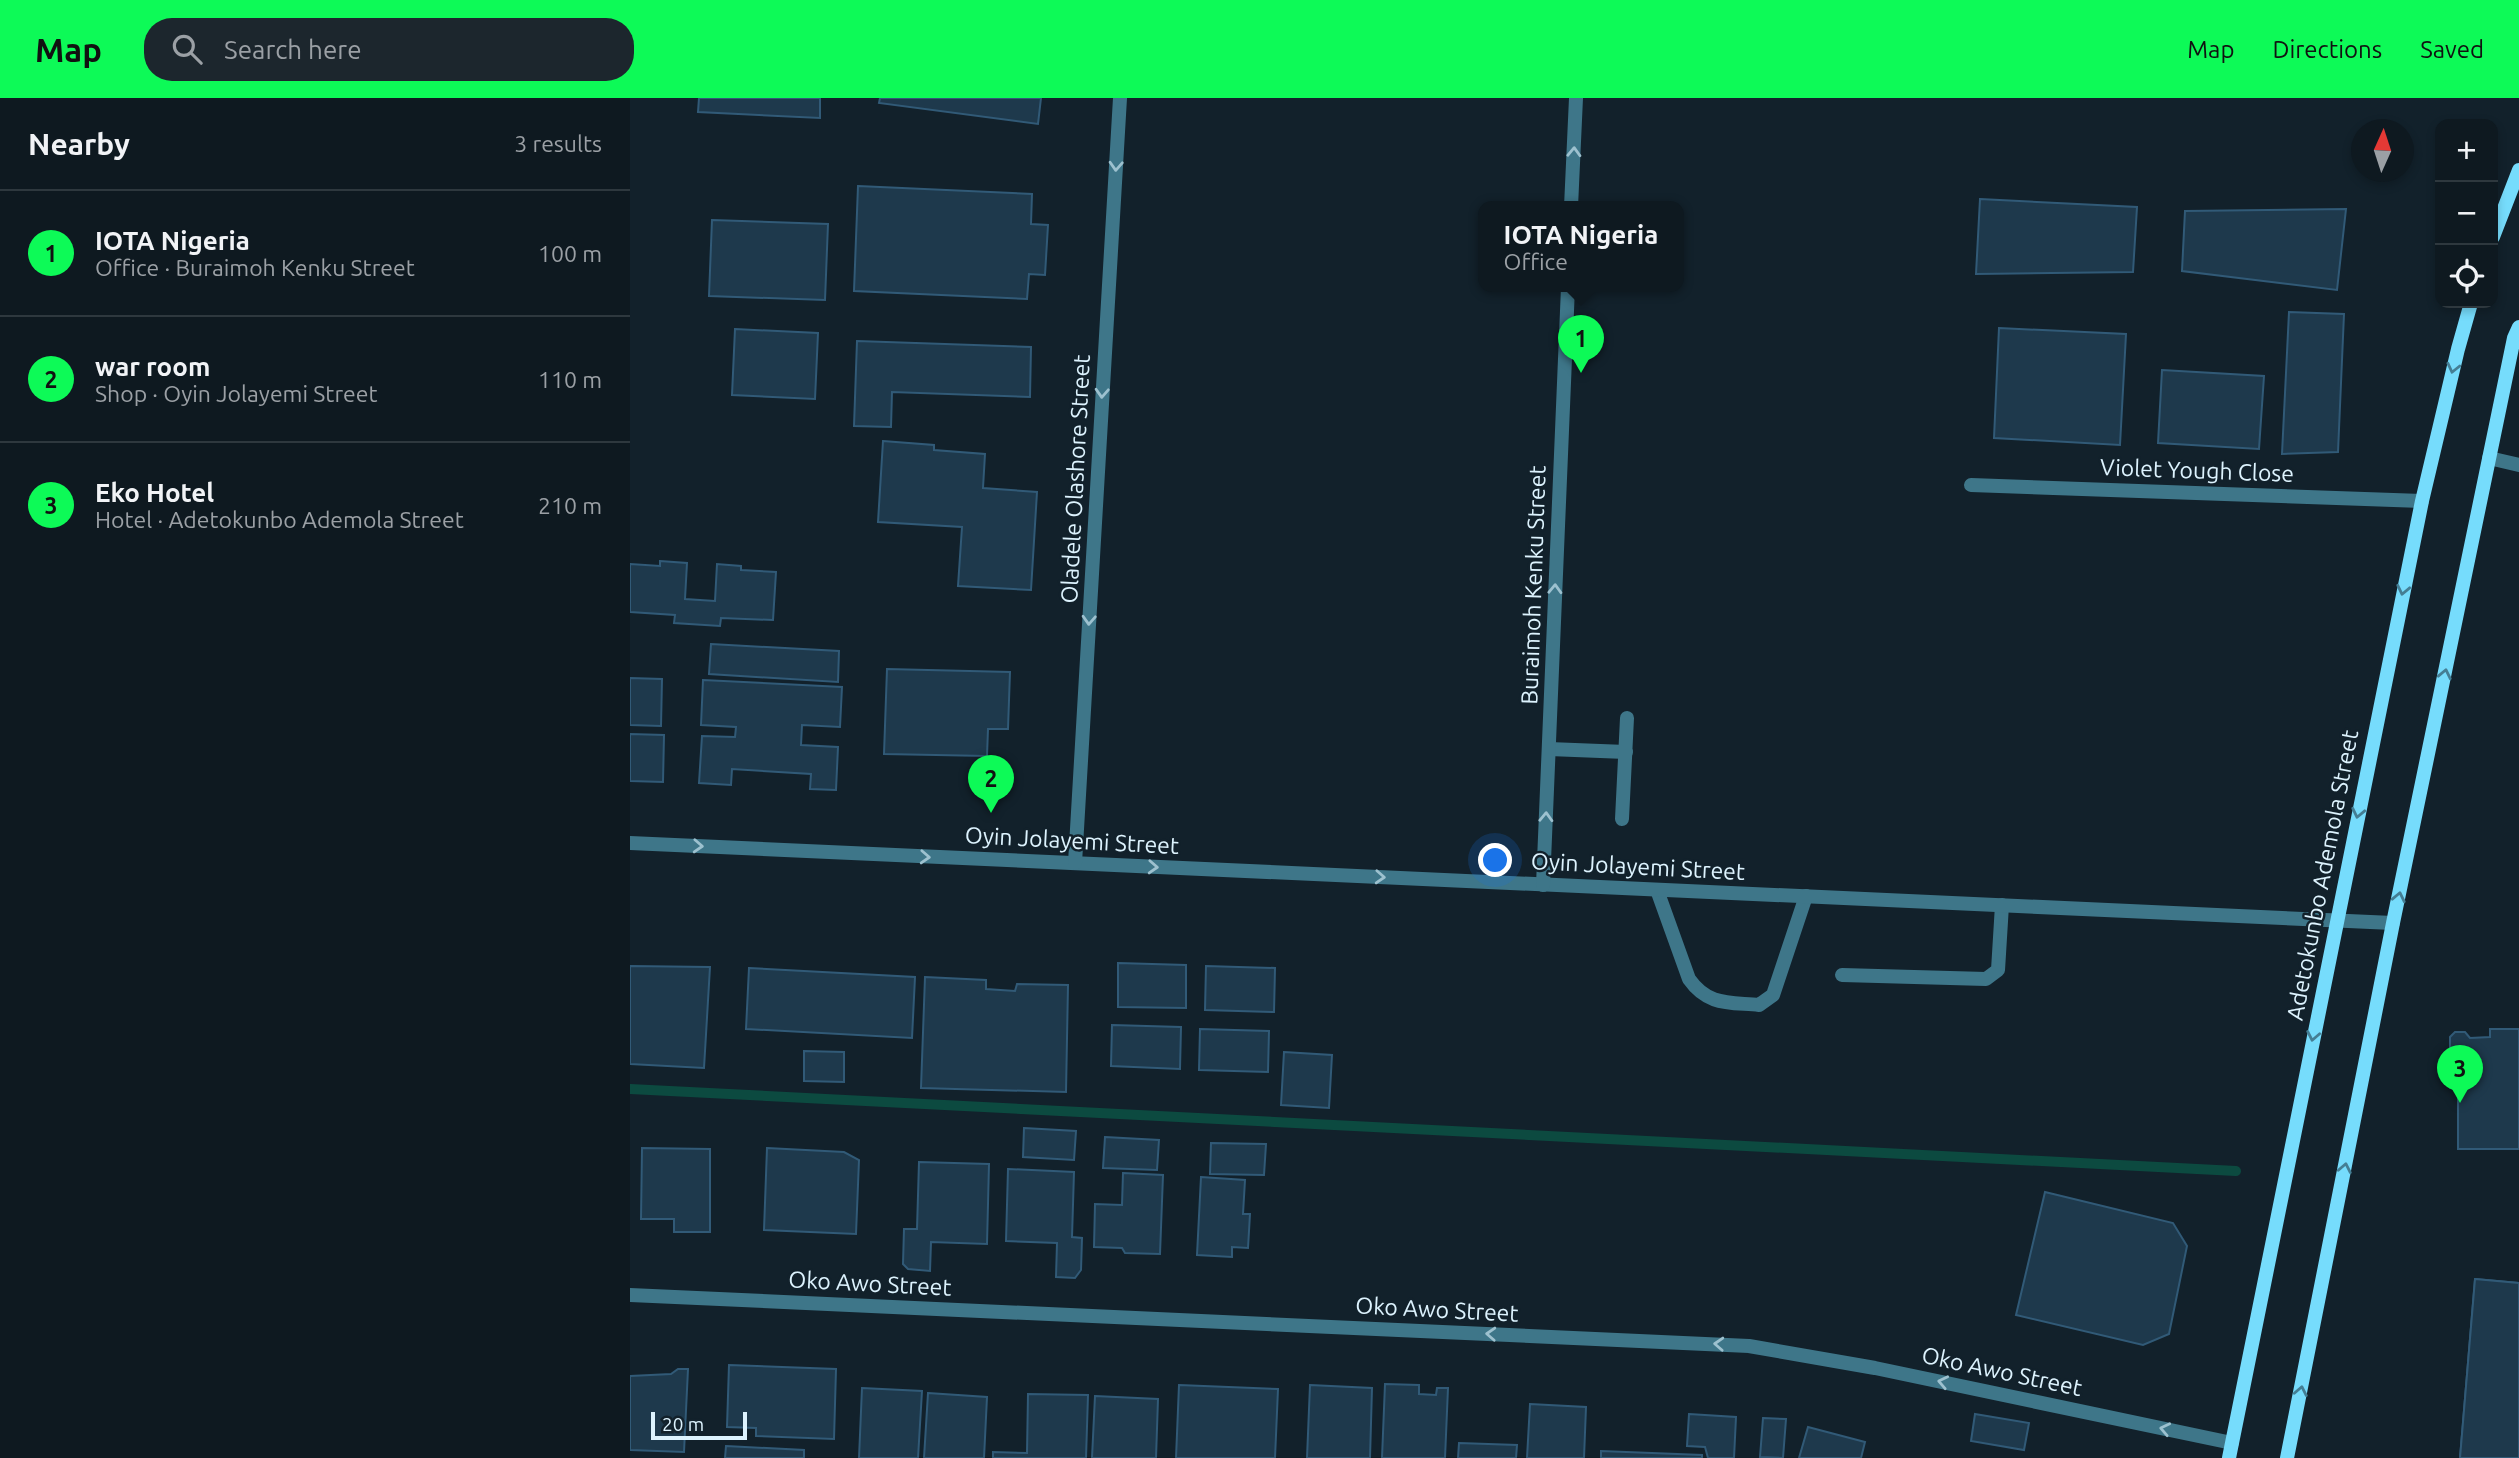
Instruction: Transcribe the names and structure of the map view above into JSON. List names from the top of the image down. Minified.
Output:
{"streets":{"main road":["Adetokunbo Ademola Street"],"street":["Violet Yough Close","Oladele Olashore Street","Buraimoh Kenku Street","Oyin Jolayemi Street","Oko Awo Street"]},"crossings":[["Violet Yough Close","Adetokunbo Ademola Street"],["Oladele Olashore Street","Oyin Jolayemi Street"],["Buraimoh Kenku Street","Oyin Jolayemi Street"],["Oyin Jolayemi Street","Adetokunbo Ademola Street"],["Adetokunbo Ademola Street","Oko Awo Street"]],"one_way":["Oladele Olashore Street","Buraimoh Kenku Street","Oyin Jolayemi Street","Oko Awo Street"],"scale_bar":"20 m","north":"top","page":{"header":"Map","search":"Search here","nav":["Map","Directions","Saved"],"heading":["Nearby","3 results"],"map_buttons":["+","−"],"list":[{"mark":"1","name":"IOTA Nigeria","note":"Office · Buraimoh Kenku Street","value":"100 m"},{"mark":"2","name":"war room","note":"Shop · Oyin Jolayemi Street","value":"110 m"},{"mark":"3","name":"Eko Hotel","note":"Hotel · Adetokunbo Ademola Street","value":"210 m"}],"popup":["IOTA Nigeria","Office"],"pins":["1","2","3"],"scale":"20 m"}}
